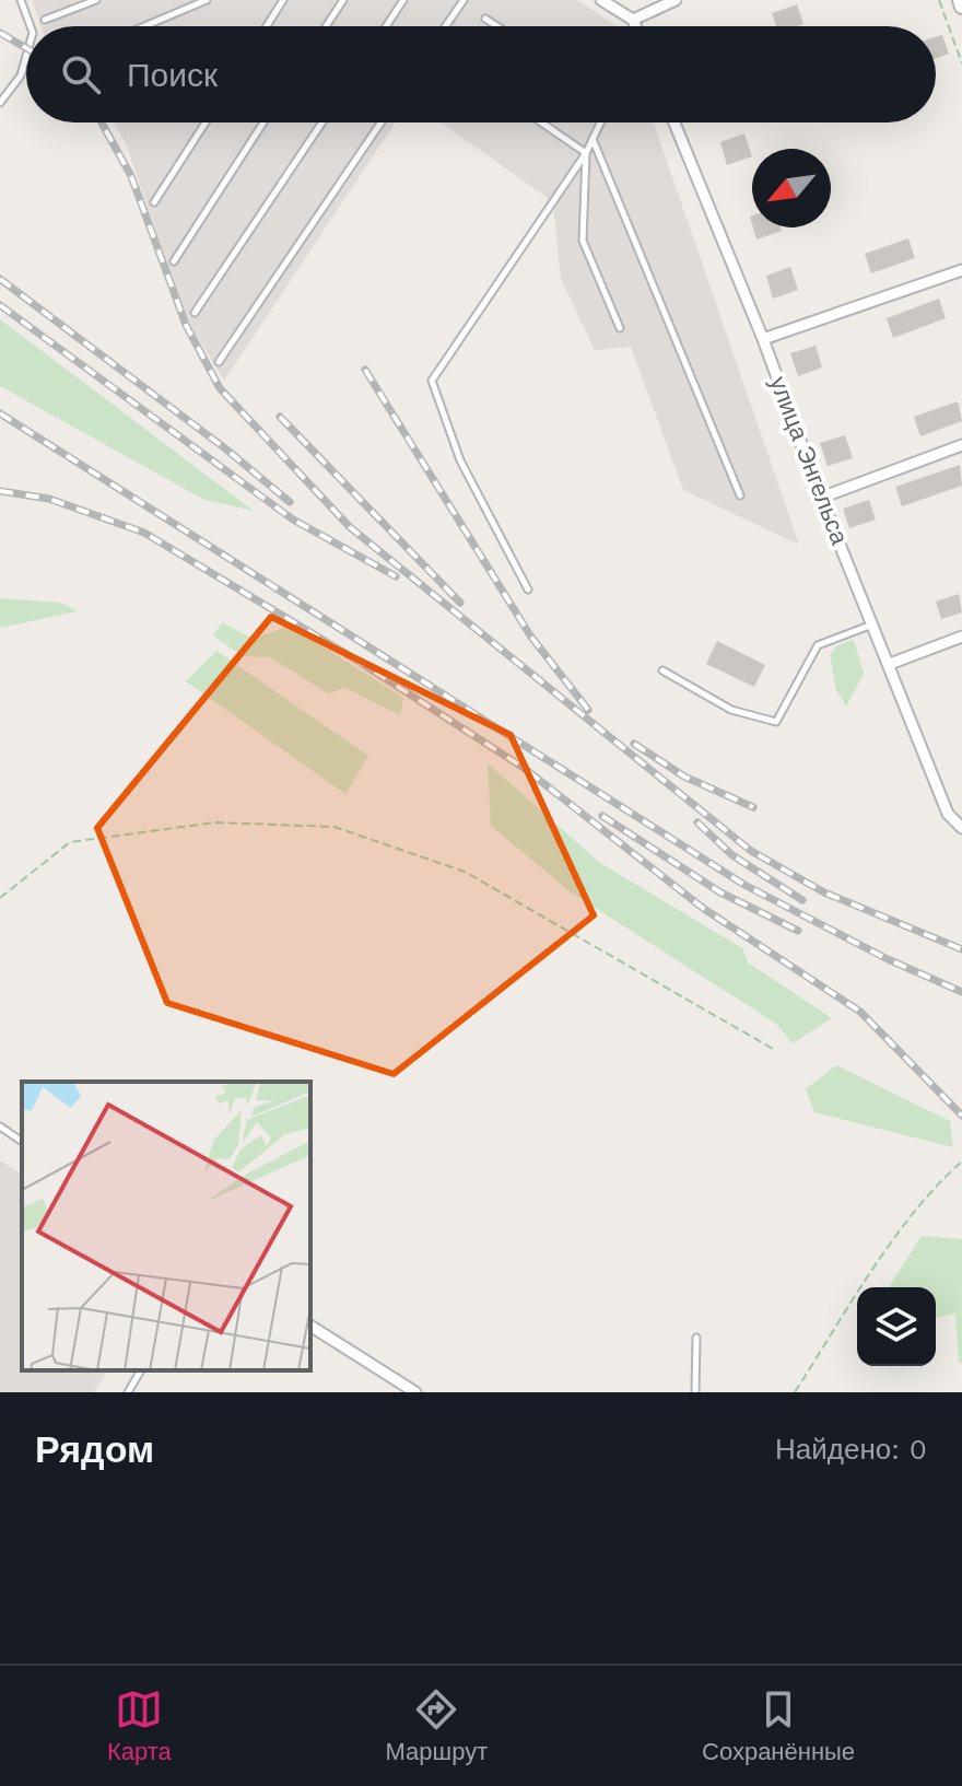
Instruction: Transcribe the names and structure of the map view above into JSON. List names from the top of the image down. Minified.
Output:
{"streets":{"street":["улица Энгельса"]},"north":"bottom left","page":{"search":"Поиск","heading":["Рядом","Найдено: 0"],"nav":["Карта","Маршрут","Сохранённые"]}}
